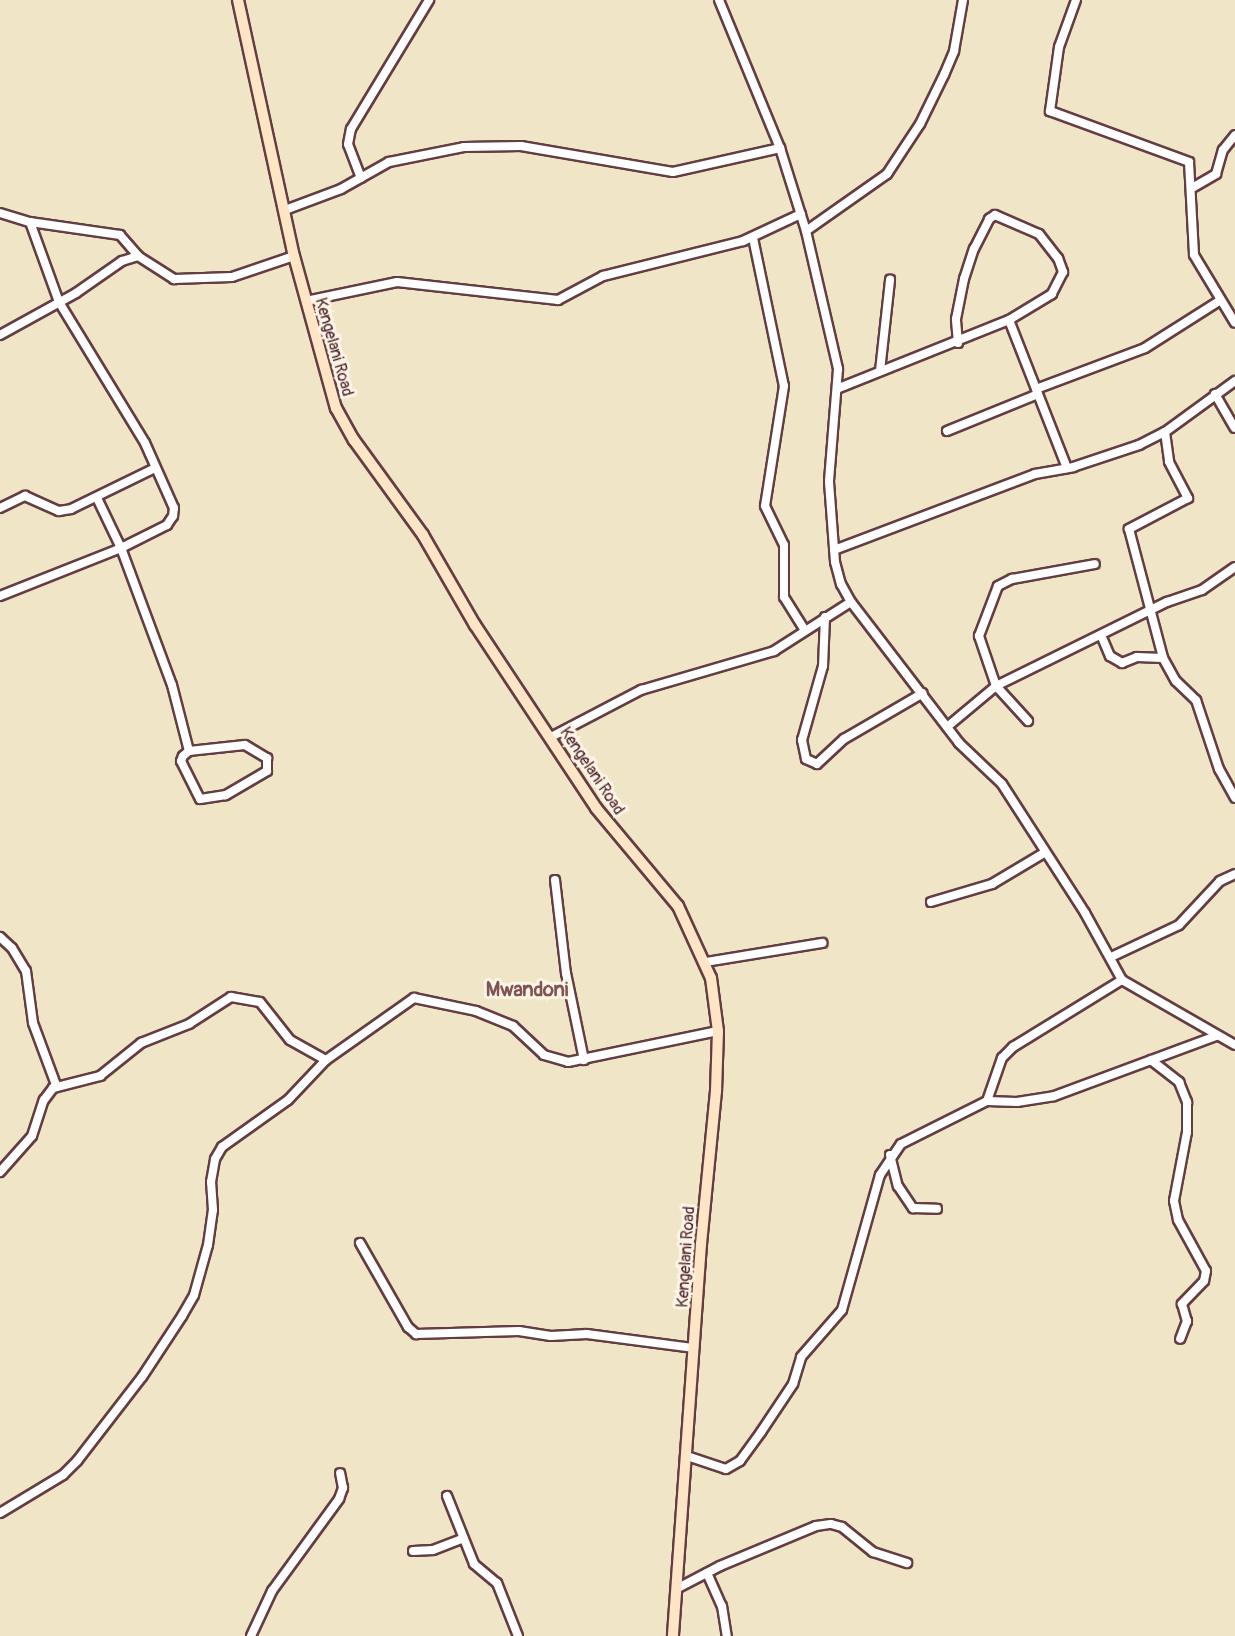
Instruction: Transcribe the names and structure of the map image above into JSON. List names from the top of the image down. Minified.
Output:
{"streets":{"main road":["Kengelani Road"]},"districts":["Mwandoni"]}
